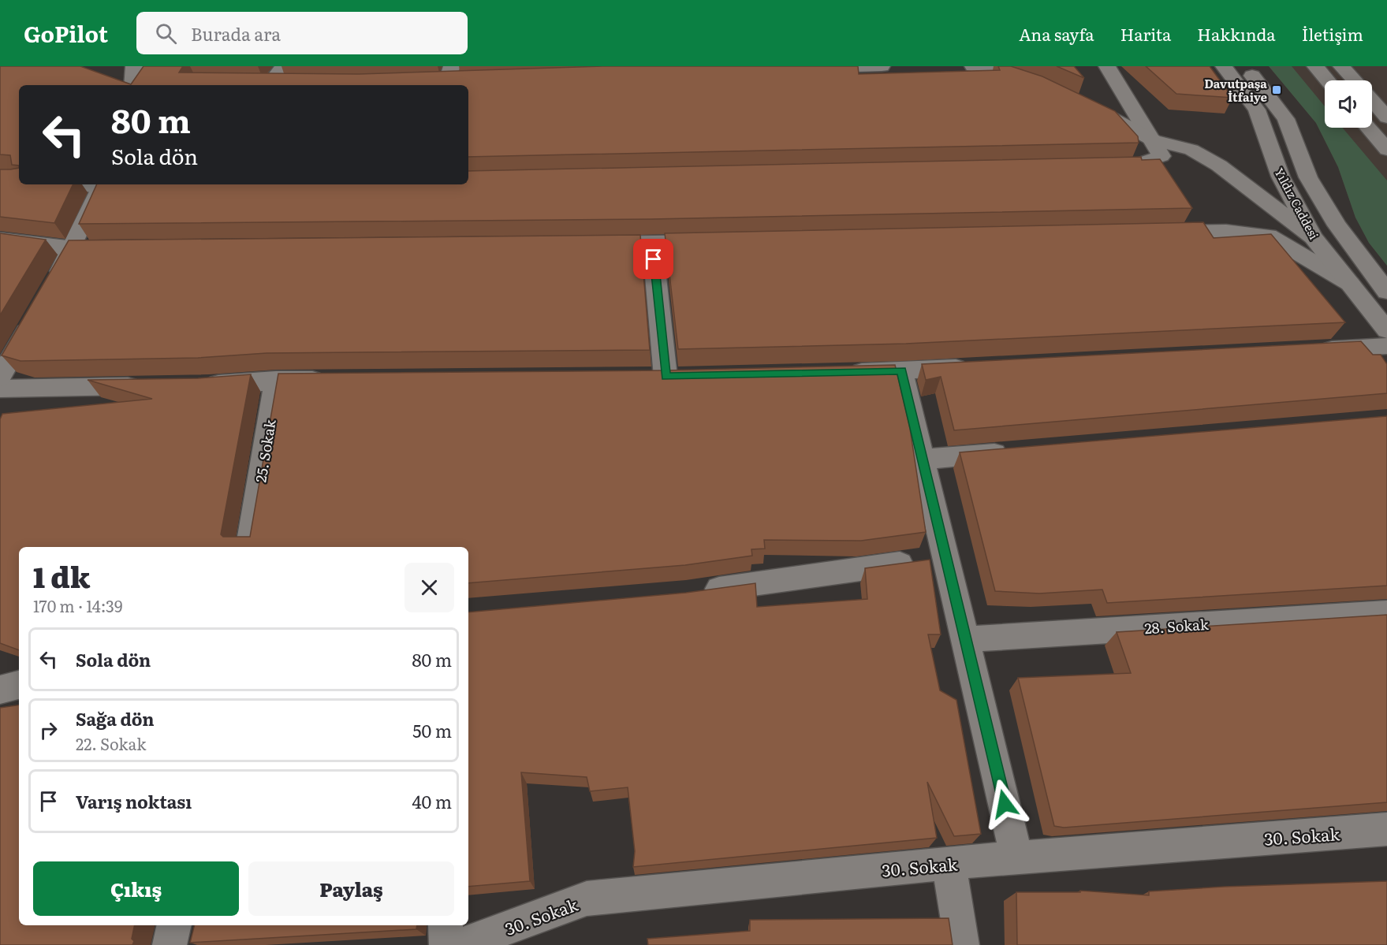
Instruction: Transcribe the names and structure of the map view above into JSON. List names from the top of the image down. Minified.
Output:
{"streets":{"street":["Yıldız Caddesi","25. Sokak","28. Sokak","30. Sokak"]},"places":{"transit":["Davutpaşa İtfaiye"]},"page":{"header":"GoPilot","search":"Burada ara","nav":["Ana sayfa","Harita","Hakkında","İletişim"],"turn":["80 m","Sola dön"],"heading":["1 dk","170 m · 14:39"],"list":[{"name":"Sola dön","value":"80 m"},{"name":"Sağa dön","note":"22. Sokak","value":"50 m"},{"name":"Varış noktası","value":"40 m"}],"buttons":["Çıkış","Paylaş"]}}
